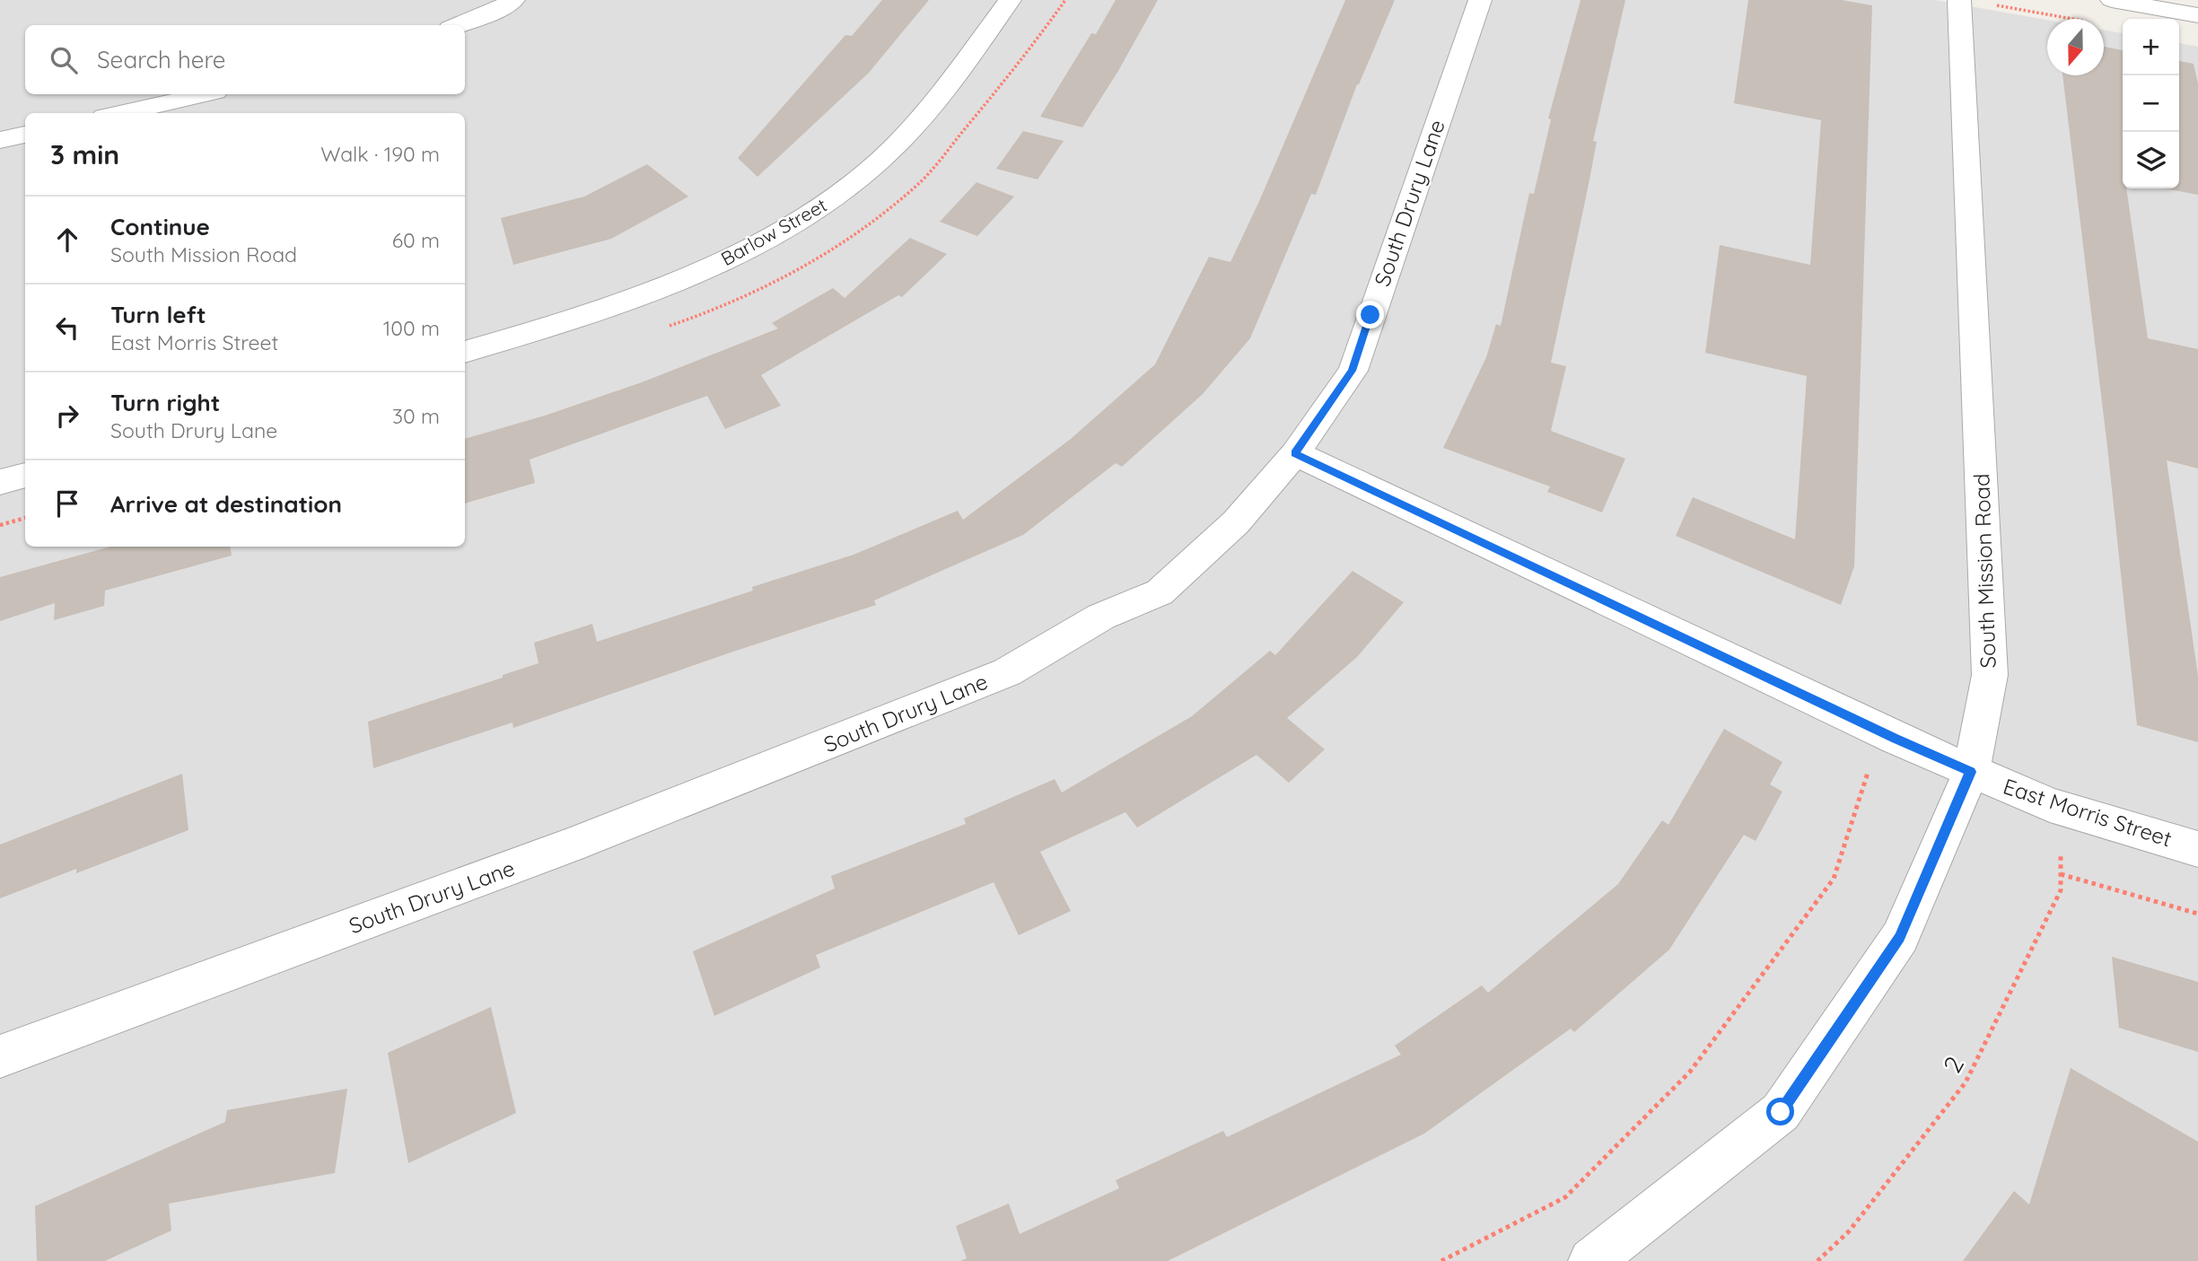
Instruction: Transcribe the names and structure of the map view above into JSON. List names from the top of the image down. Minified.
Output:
{"streets":{"street":["South Drury Lane","Barlow Street","South Mission Road","East Morris Street"],"path":["2"]},"crossings":[["South Drury Lane","East Morris Street"],["South Mission Road","East Morris Street"]],"north":"bottom","page":{"map_buttons":["+","−"],"search":"Search here","heading":["3 min","Walk · 190 m"],"list":[["Continue","South Mission Road","60 m"],["Turn left","East Morris Street","100 m"],["Turn right","South Drury Lane","30 m"],"Arrive at destination"]}}
